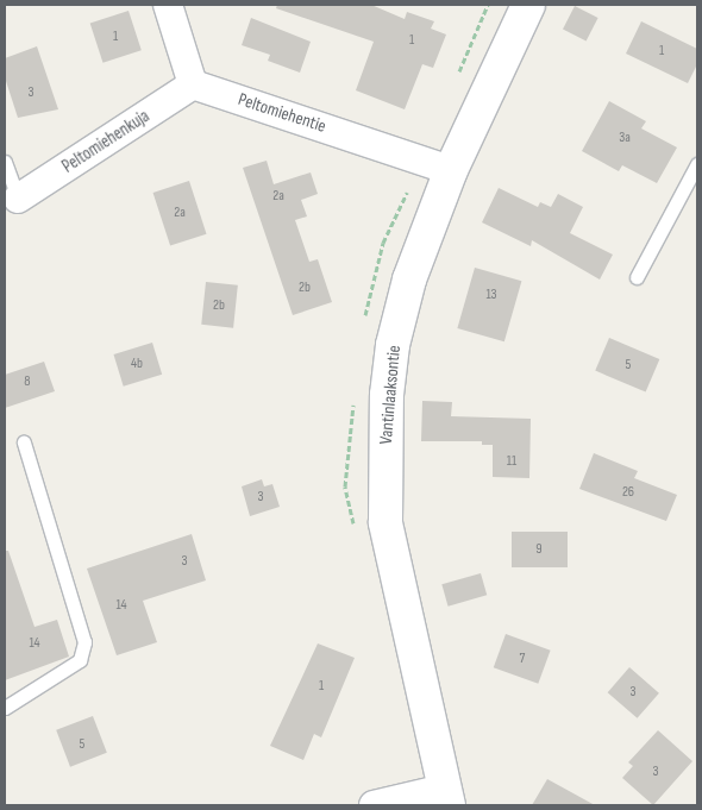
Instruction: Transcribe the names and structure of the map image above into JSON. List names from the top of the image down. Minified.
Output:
{"streets":{"street":["Peltomiehentie","Peltomiehenkuja","Vantinlaaksontie"]},"crossings":[["Peltomiehentie","Peltomiehenkuja"],["Peltomiehentie","Vantinlaaksontie"]],"house_numbers":["1","1","1","3","3a","2a","2a","2b","13","2b","4b","5","8","11","26","3","9","3","14","14","7","1","3","5","3"]}
